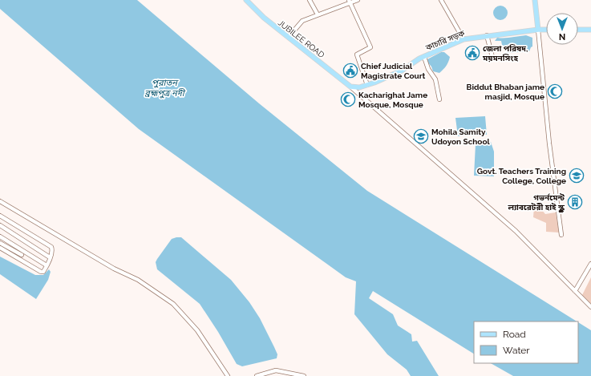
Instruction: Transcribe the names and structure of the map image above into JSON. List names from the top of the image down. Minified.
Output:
{"streets":{"main road":["JUBILEE ROAD","কাচারি সড়ক"]},"crossings":[["JUBILEE ROAD","কাচারি সড়ক"]],"water":["পুরাতন ব্রহ্মপুত্র নদী"],"places":{"public building":["জেলা পরিষদ, ময়মনসিংহ","Chief Judicial Magistrate Court"],"mosque":["Biddut Bhaban jame masjid, Mosque","Kacharighat Jame Mosque, Mosque"],"school or university":["Mohila Samity Udoyon School","Govt. Teachers Training College, College"],"building":["গভর্নমেন্ট ল্যাবরেটরী হাই স্কুল"]},"legend":["Road","Water"],"north":"bottom"}
